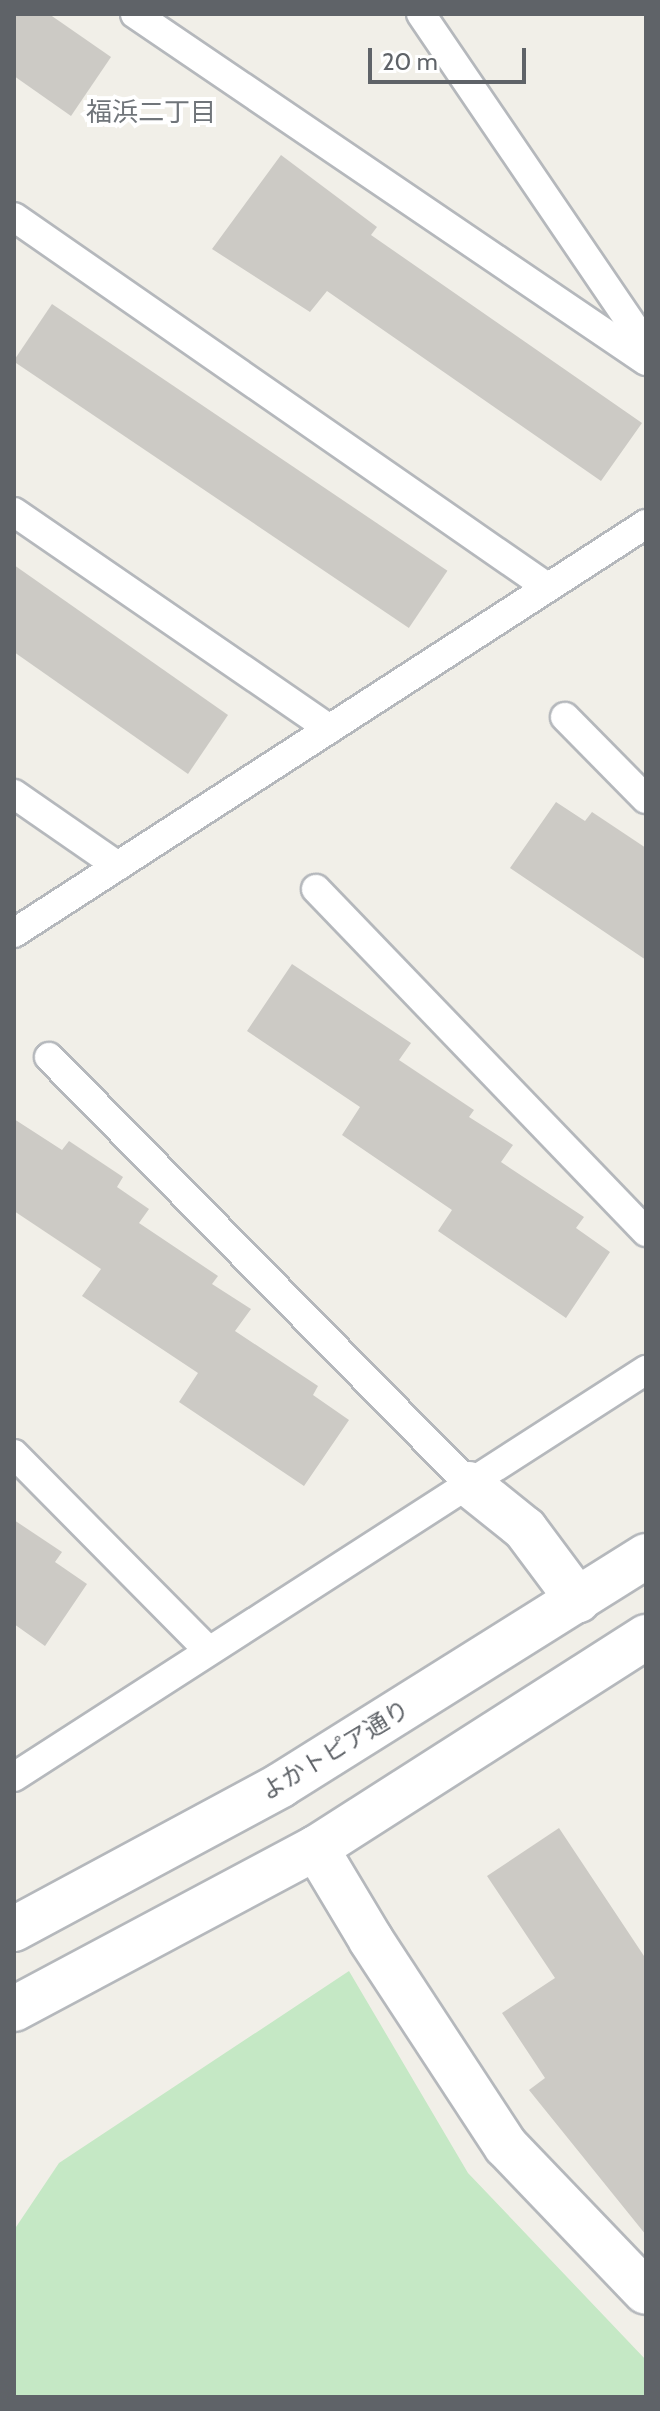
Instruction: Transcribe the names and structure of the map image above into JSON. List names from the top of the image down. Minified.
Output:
{"streets":{"street":["よかトピア通り"]},"districts":["福浜二丁目"],"scale_bar":"20 m"}
